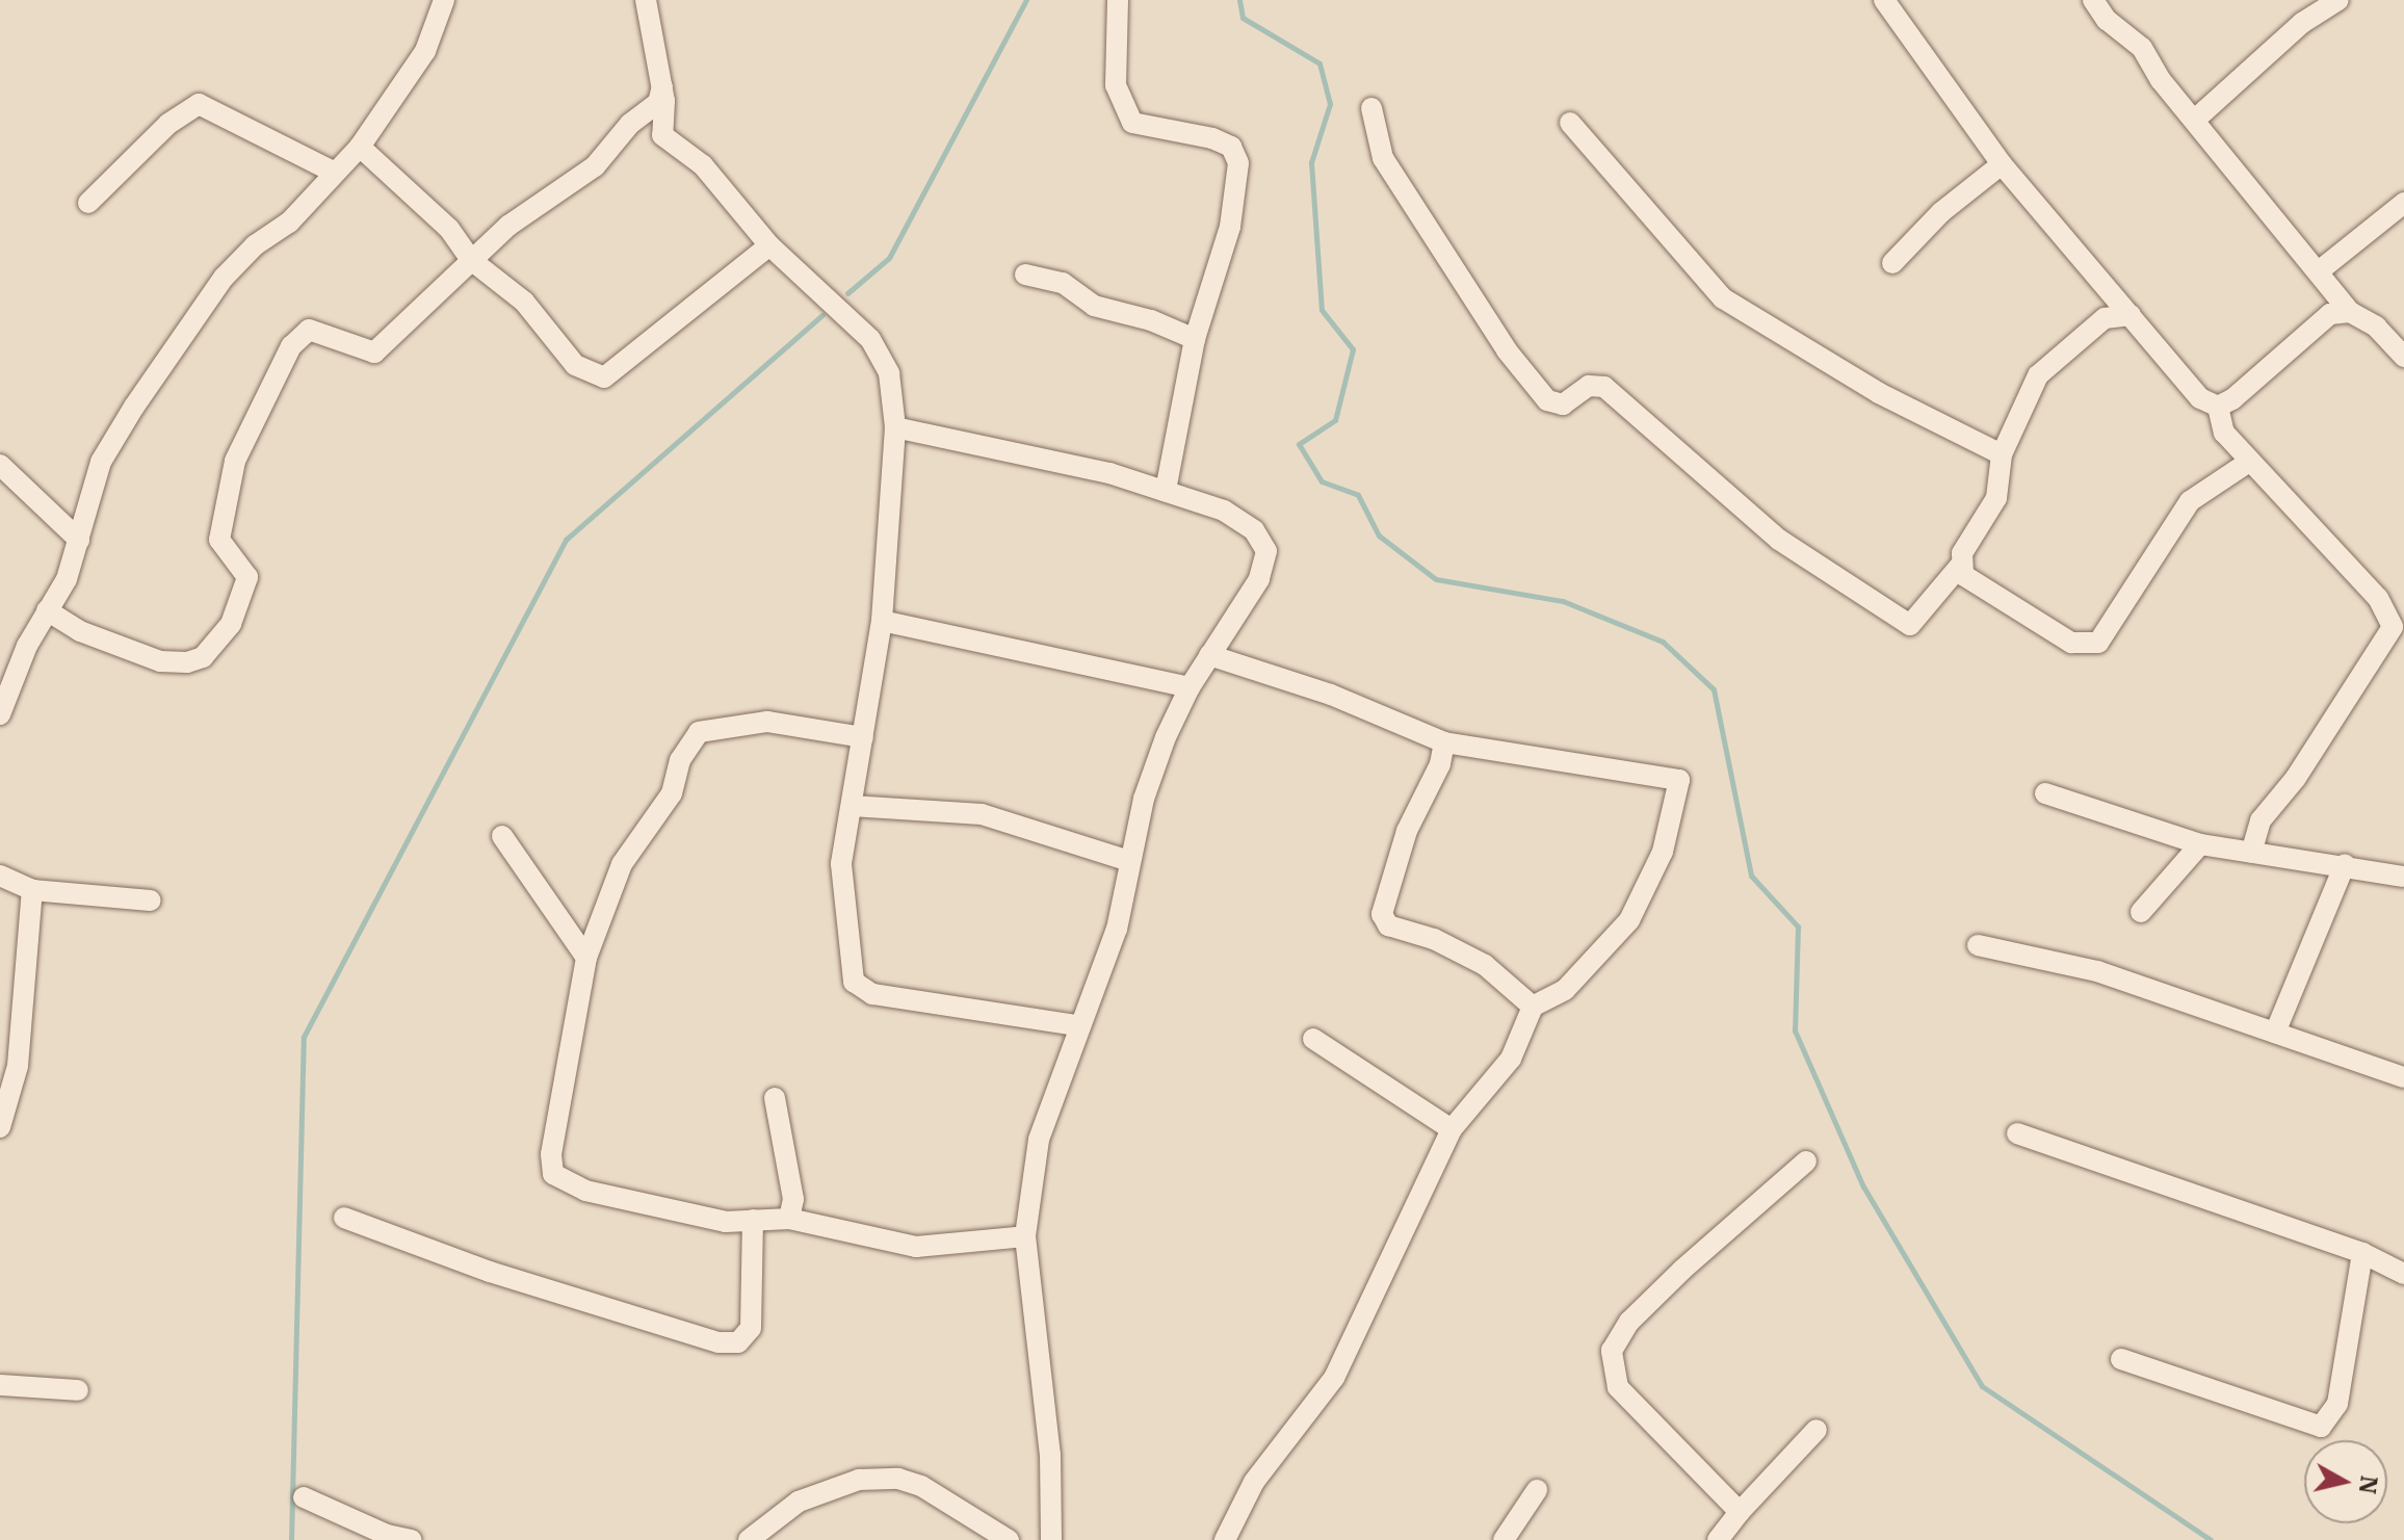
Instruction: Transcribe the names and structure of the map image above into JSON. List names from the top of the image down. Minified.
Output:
{"north":"right"}
